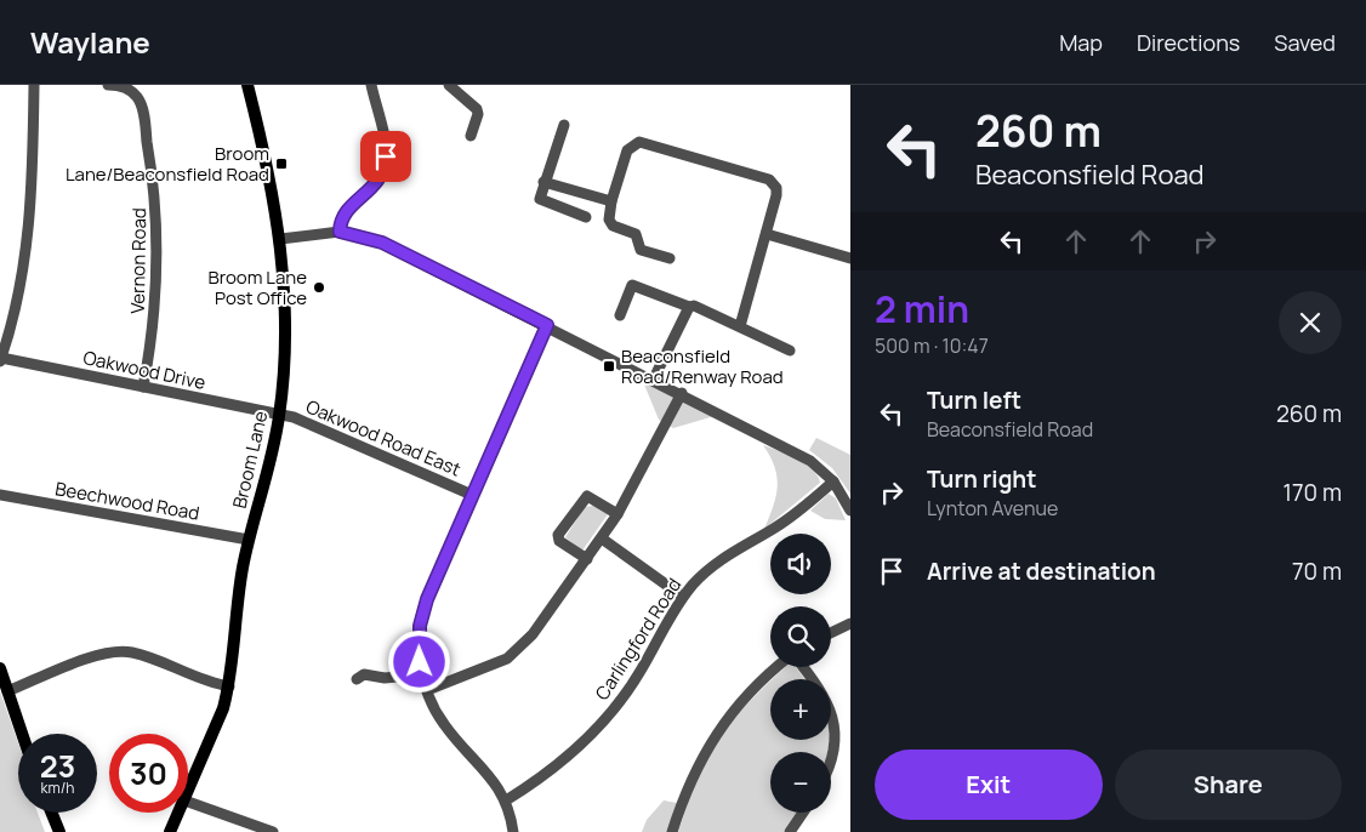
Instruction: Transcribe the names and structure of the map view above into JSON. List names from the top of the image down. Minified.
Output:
{"streets":{"main road":["Broom Lane"],"street":["Vernon Road","Oakwood Drive","Oakwood Road East","Beechwood Road","Carlingford Road"]},"crossings":[["Vernon Road","Oakwood Drive"],["Oakwood Drive","Oakwood Road East"],["Oakwood Drive","Broom Lane"],["Oakwood Road East","Broom Lane"],["Broom Lane","Beechwood Road"]],"places":{"transit":["Broom Lane/Beaconsfield Road","Beaconsfield Road/Renway Road"],"other":["Broom Lane Post Office"]},"page":{"header":"Waylane","nav":["Map","Directions","Saved"],"turn":["260 m","Beaconsfield Road"],"heading":["2 min","500 m · 10:47"],"list":[{"name":"Turn left","note":"Beaconsfield Road","value":"260 m"},{"name":"Turn right","note":"Lynton Avenue","value":"170 m"},{"name":"Arrive at destination","value":"70 m"}],"map_buttons":["+","−"],"speed":"23 km/h","limit":"30","buttons":["Exit","Share"]}}
